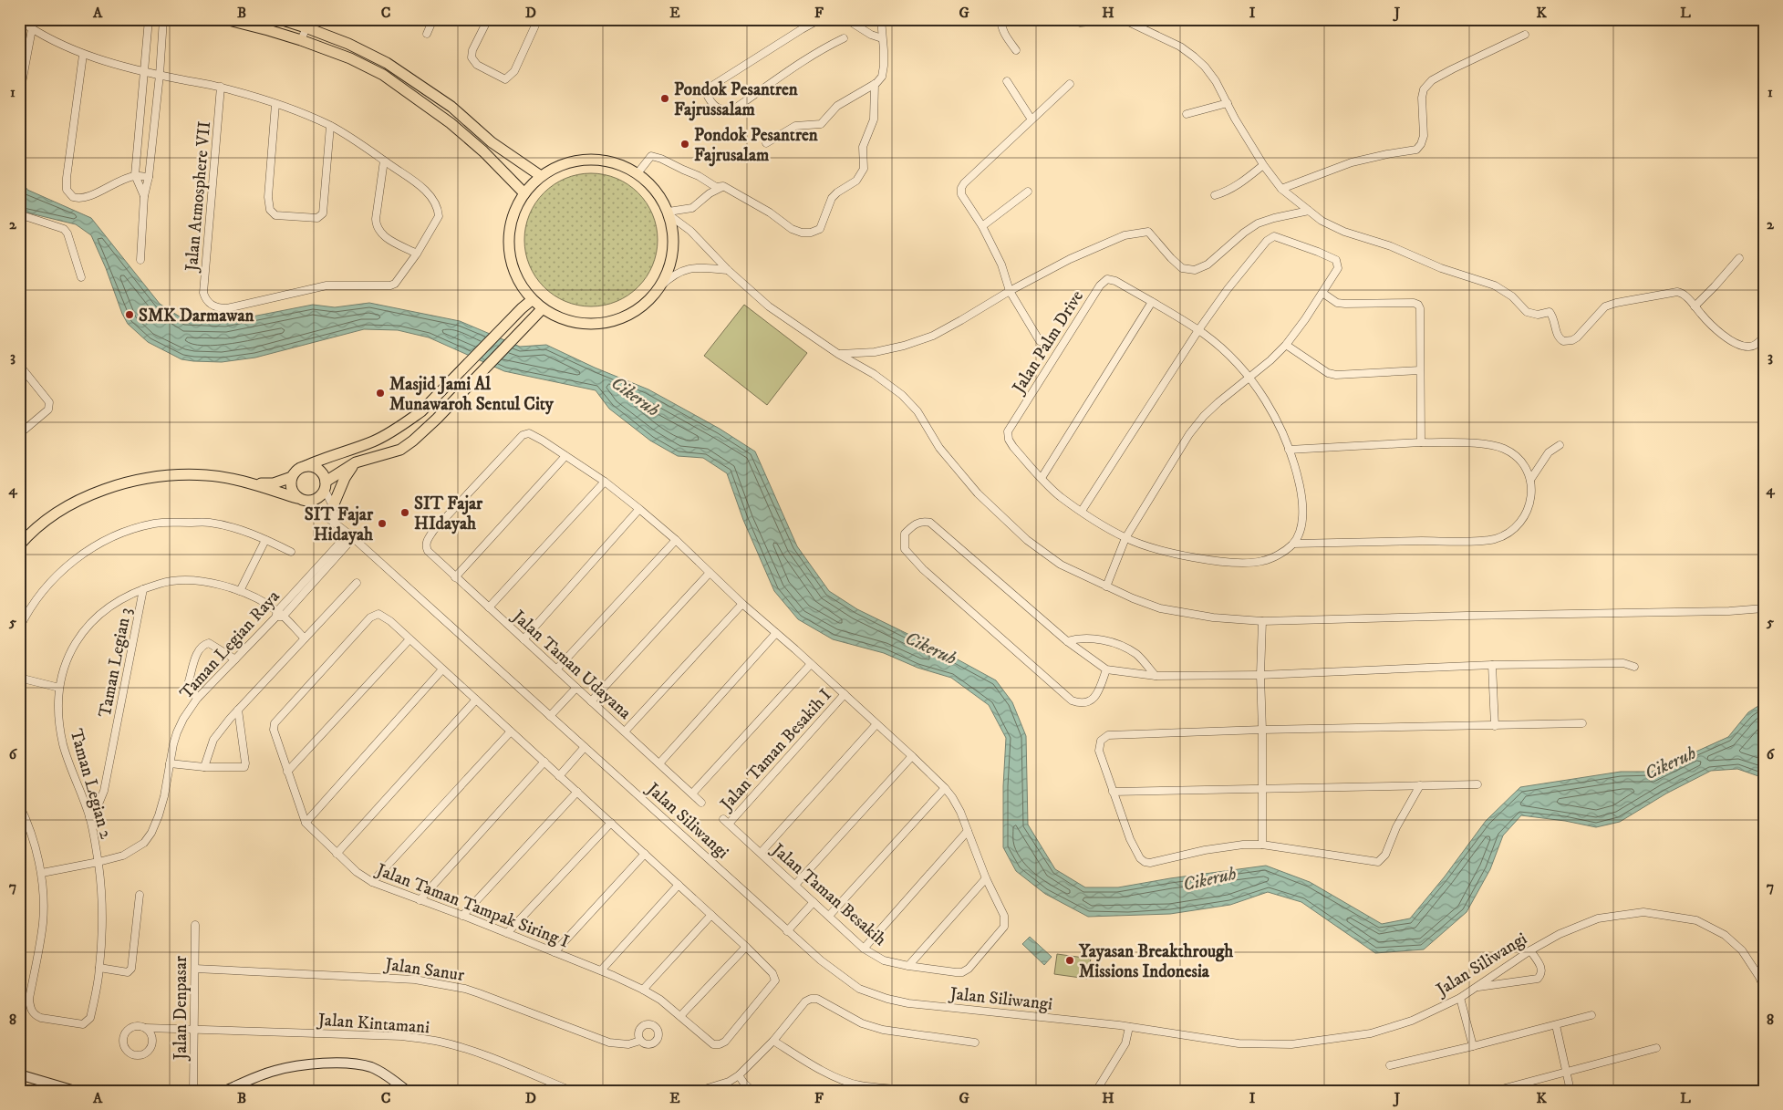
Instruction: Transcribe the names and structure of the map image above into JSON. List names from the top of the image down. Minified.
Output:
{"streets":{"street":["Jalan Atmosphere VII","Jalan Palm Drive","Taman Legian Raya","Taman Legian 3","Jalan Taman Udayana","Jalan Taman Besakih I","Taman Legian 2","Jalan Siliwangi","Jalan Taman Besakih","Jalan Taman Tampak Siring I","Jalan Sanur","Jalan Denpasar","Jalan Kintamani"]},"crossings":[["Taman Legian Raya","Taman Legian 2"],["Taman Legian Raya","Jalan Siliwangi"],["Taman Legian 3","Taman Legian 2"],["Jalan Taman Besakih I","Jalan Taman Besakih"],["Jalan Sanur","Jalan Denpasar"],["Jalan Denpasar","Jalan Kintamani"]],"water":["Cikeruh"],"places":["Pondok Pesantren Fajrussalam","Pondok Pesantren Fajrusalam","SMK Darmawan","Masjid Jami Al Munawaroh Sentul City","SIT Fajar HIdayah","SIT Fajar Hidayah","Yayasan Breakthrough Missions Indonesia"],"grid":{"columns":["A","B","C","D","E","F","G","H","I","J","K","L"],"rows":["1","2","3","4","5","6","7","8"]}}
